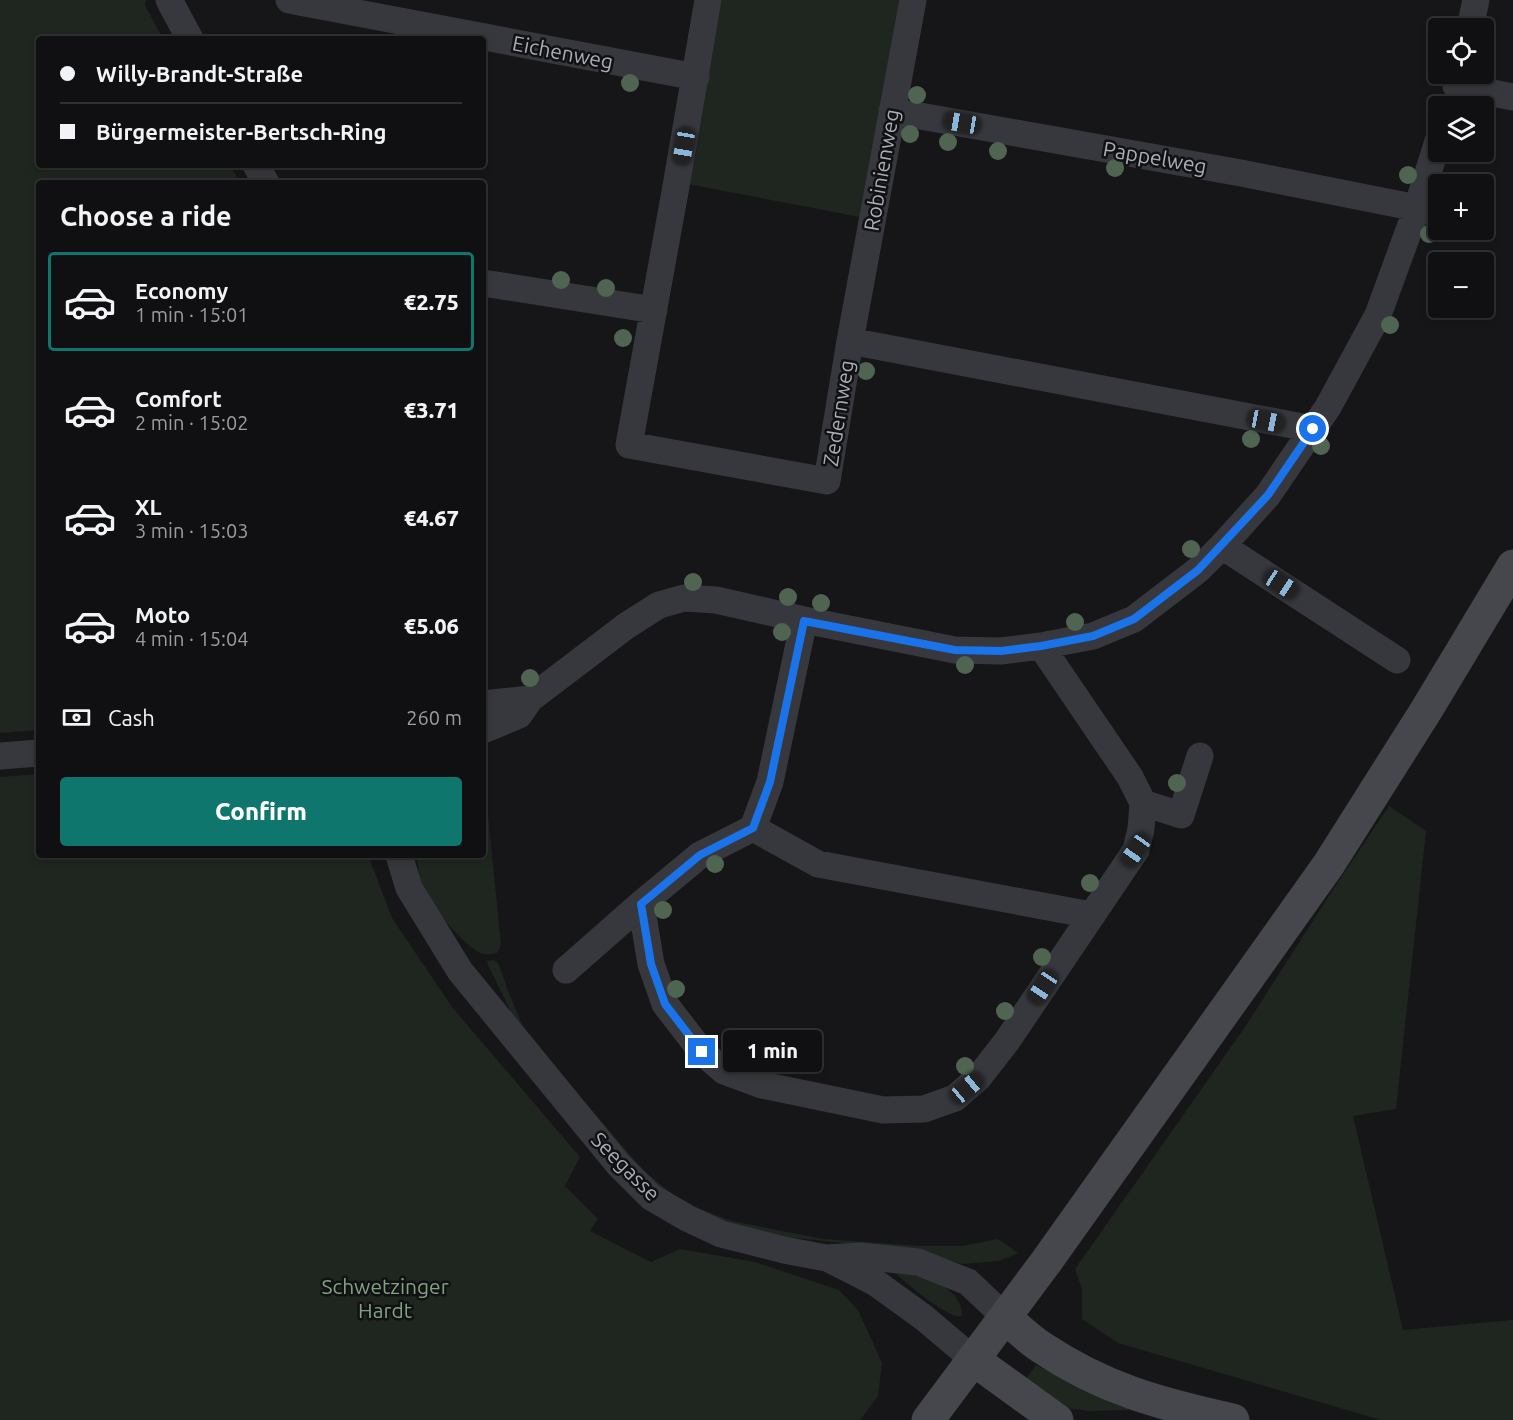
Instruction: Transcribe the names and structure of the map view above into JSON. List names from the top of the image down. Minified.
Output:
{"streets":{"street":["Eichenweg","Pappelweg","Robinienweg","Zedernweg","Seegasse"]},"crossings":[["Pappelweg","Robinienweg"],["Robinienweg","Zedernweg"]],"parks":["Schwetzinger Hardt"],"page":{"map_buttons":["+","−"],"banner":["Willy-Brandt-Straße","Bürgermeister-Bertsch-Ring"],"heading":"Choose a ride","list":[{"name":"Economy","note":"1 min · 15:01","value":"€2.75"},{"name":"Comfort","note":"2 min · 15:02","value":"€3.71"},{"name":"XL","note":"3 min · 15:03","value":"€4.67"},{"name":"Moto","note":"4 min · 15:04","value":"€5.06"}],"pay":["Cash","260 m"],"buttons":"Confirm","bubble":"1 min"}}
